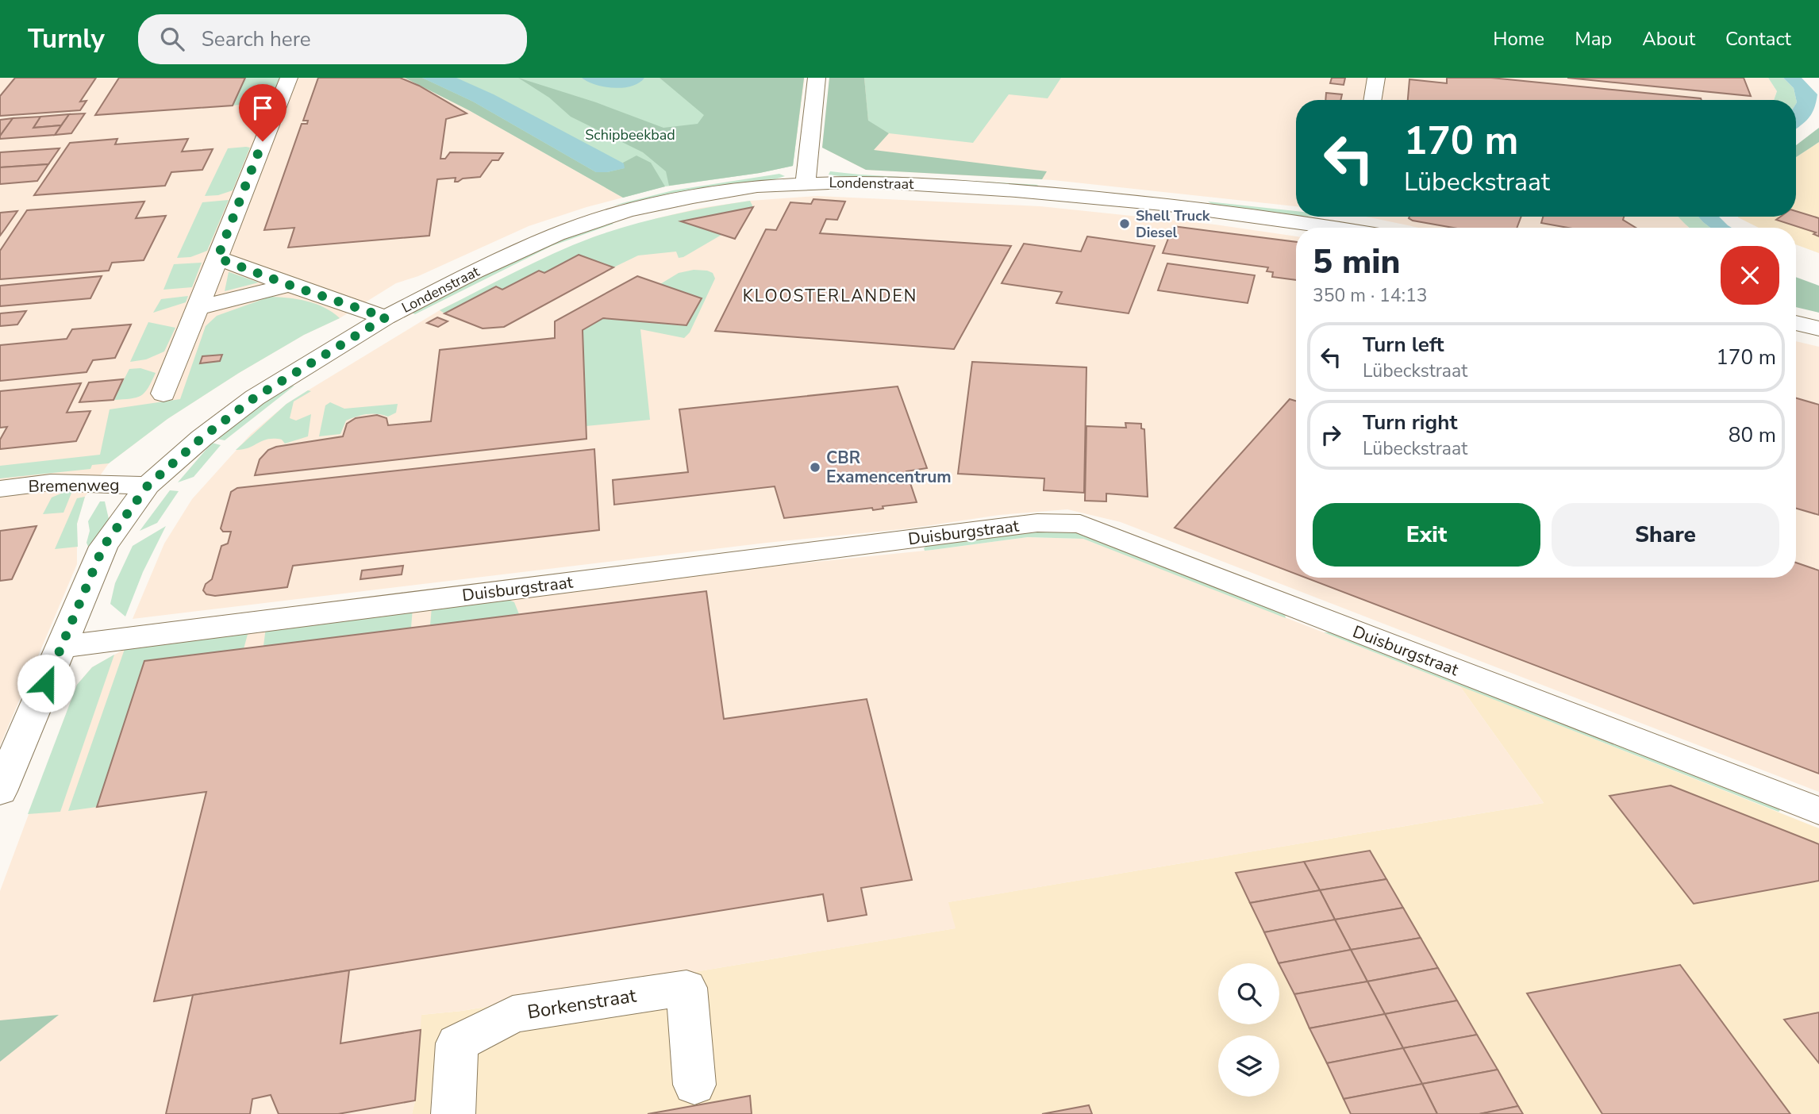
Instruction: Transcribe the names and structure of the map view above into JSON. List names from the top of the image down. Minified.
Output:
{"streets":{"street":["Londenstraat","Bremenweg","Duisburgstraat","Borkenstraat"]},"crossings":[["Londenstraat","Bremenweg"],["Londenstraat","Duisburgstraat"]],"districts":["KLOOSTERLANDEN"],"parks":["Schipbeekbad"],"places":["Shell Truck Diesel","CBR Examencentrum"],"page":{"header":"Turnly","search":"Search here","nav":["Home","Map","About","Contact"],"turn":["170 m","Lübeckstraat"],"heading":["5 min","350 m · 14:13"],"list":[{"name":"Turn left","note":"Lübeckstraat","value":"170 m"},{"name":"Turn right","note":"Lübeckstraat","value":"80 m"}],"buttons":["Exit","Share"]}}
